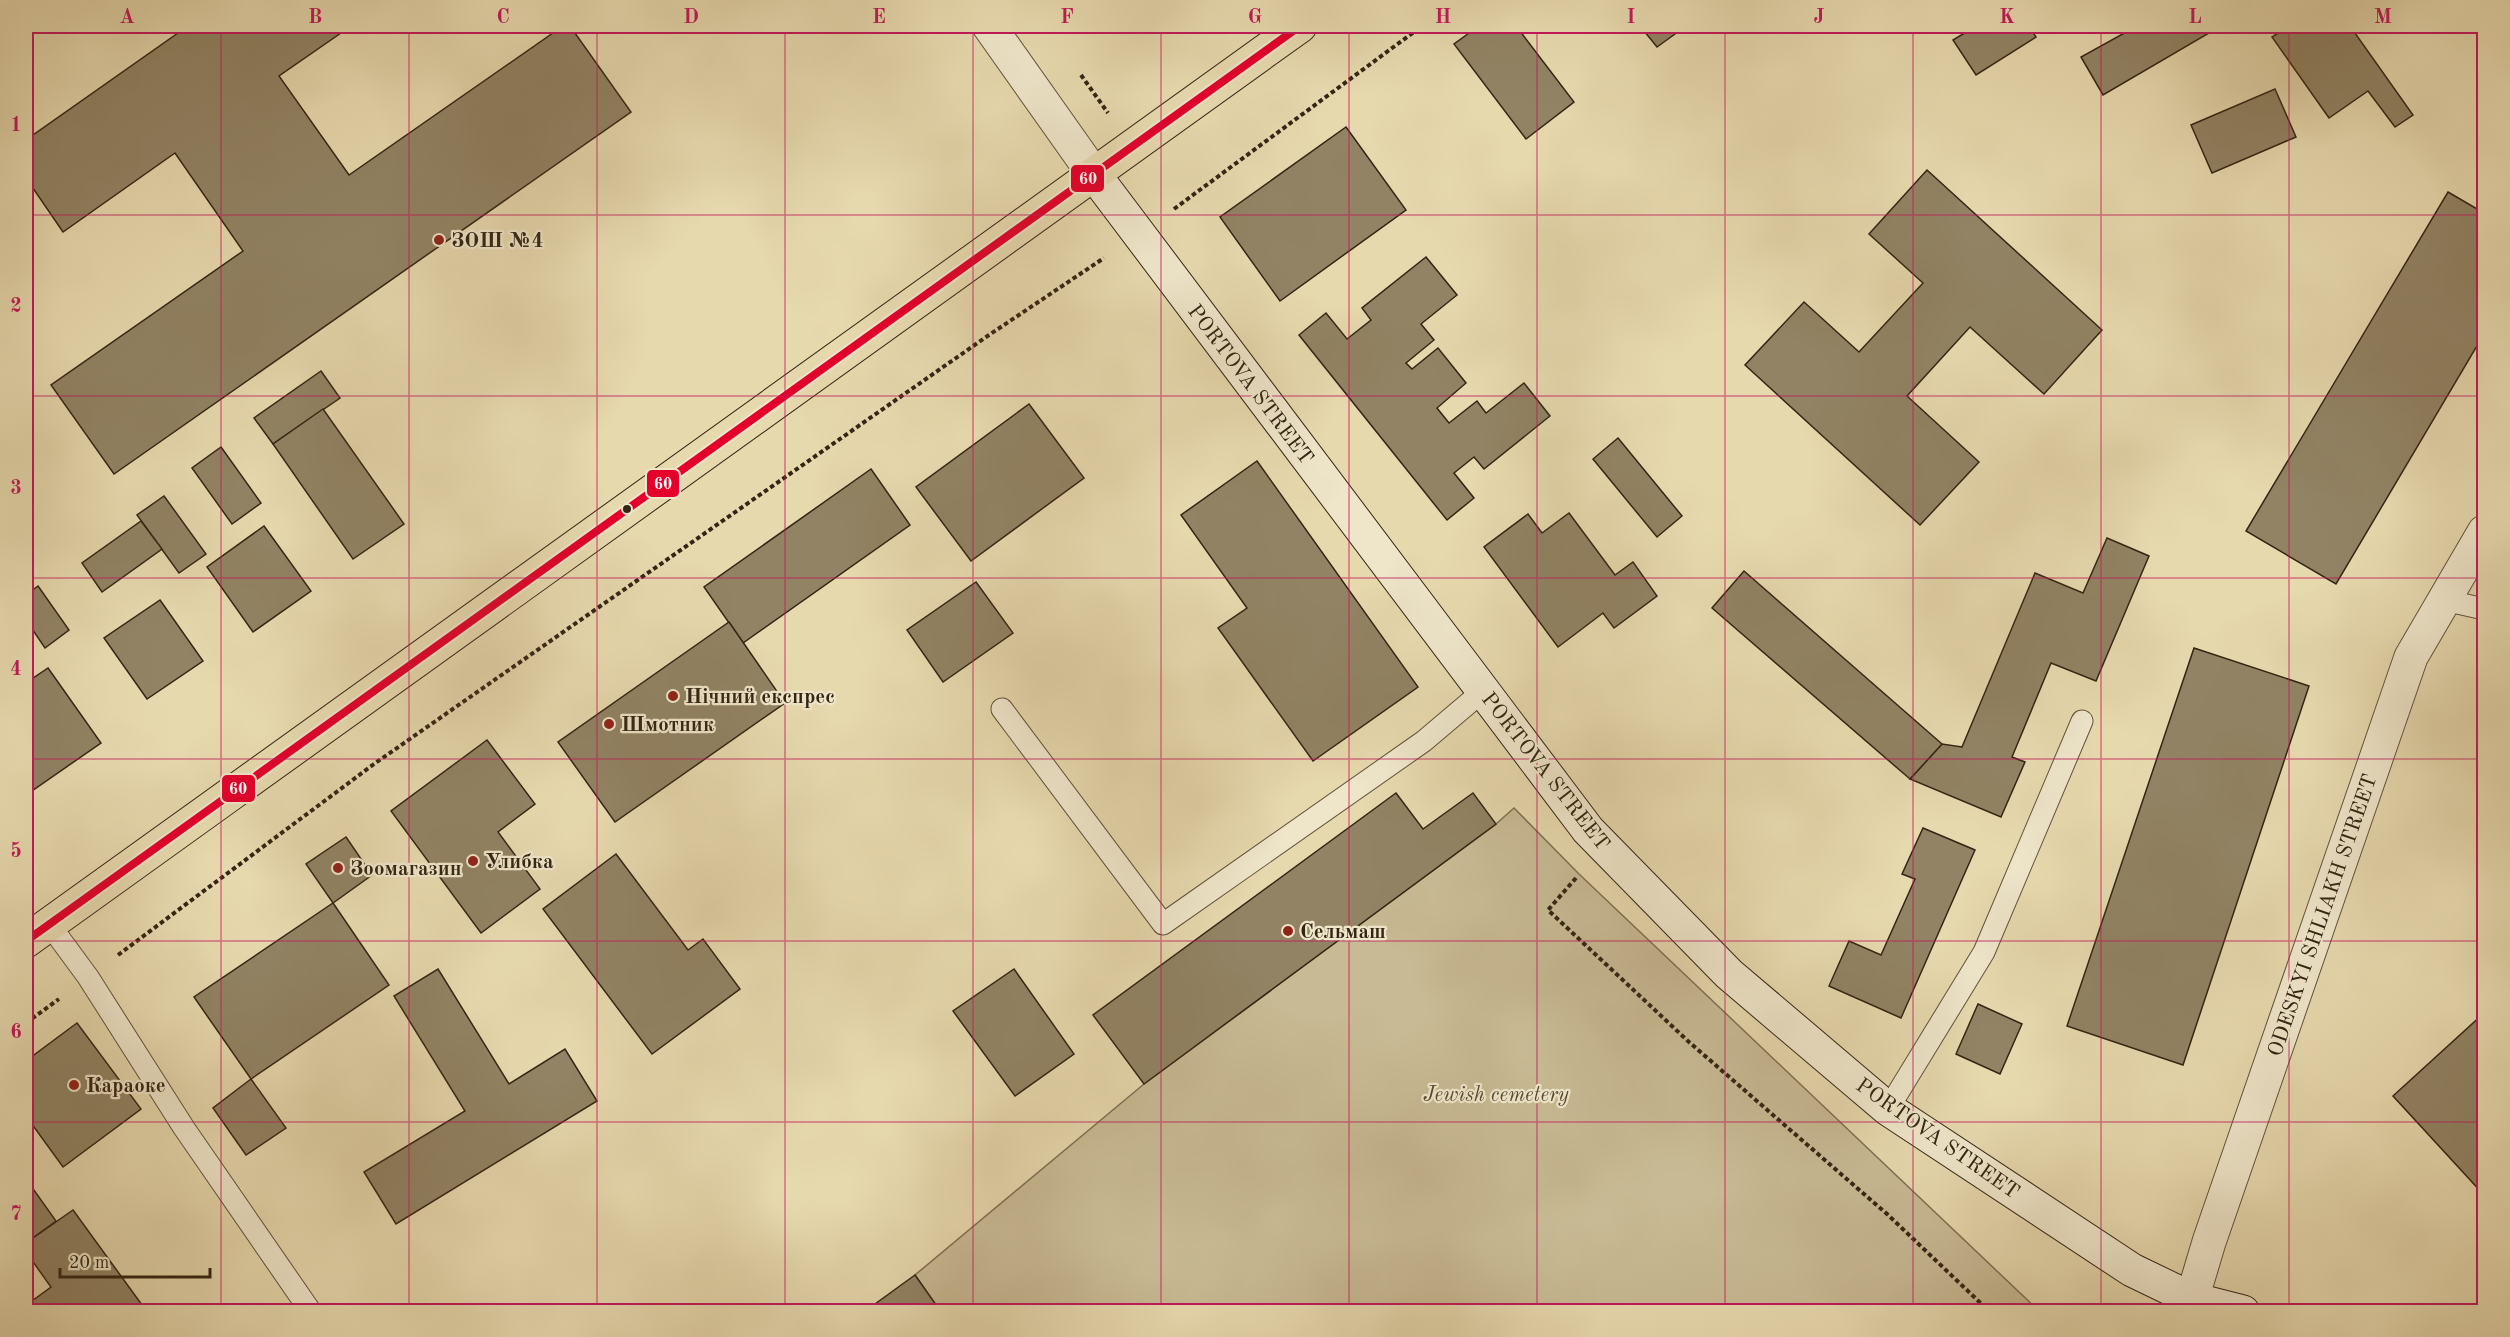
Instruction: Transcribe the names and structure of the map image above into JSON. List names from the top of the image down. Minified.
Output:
{"streets":{"main road":["PORTOVA STREET","ODESKYI SHLIAKH STREET"]},"crossings":[["PORTOVA STREET","ODESKYI SHLIAKH STREET"]],"parks":["Jewish cemetery"],"places":["ЗОШ №4","Нічний експрес","Шмотник","Улибка","Зоомагазин","Сельмаш","Караоке"],"lines":["transit line 60"],"scale_bar":"20 m","grid":{"columns":["A","B","C","D","E","F","G","H","I","J","K","L","M"],"rows":["1","2","3","4","5","6","7"]}}
